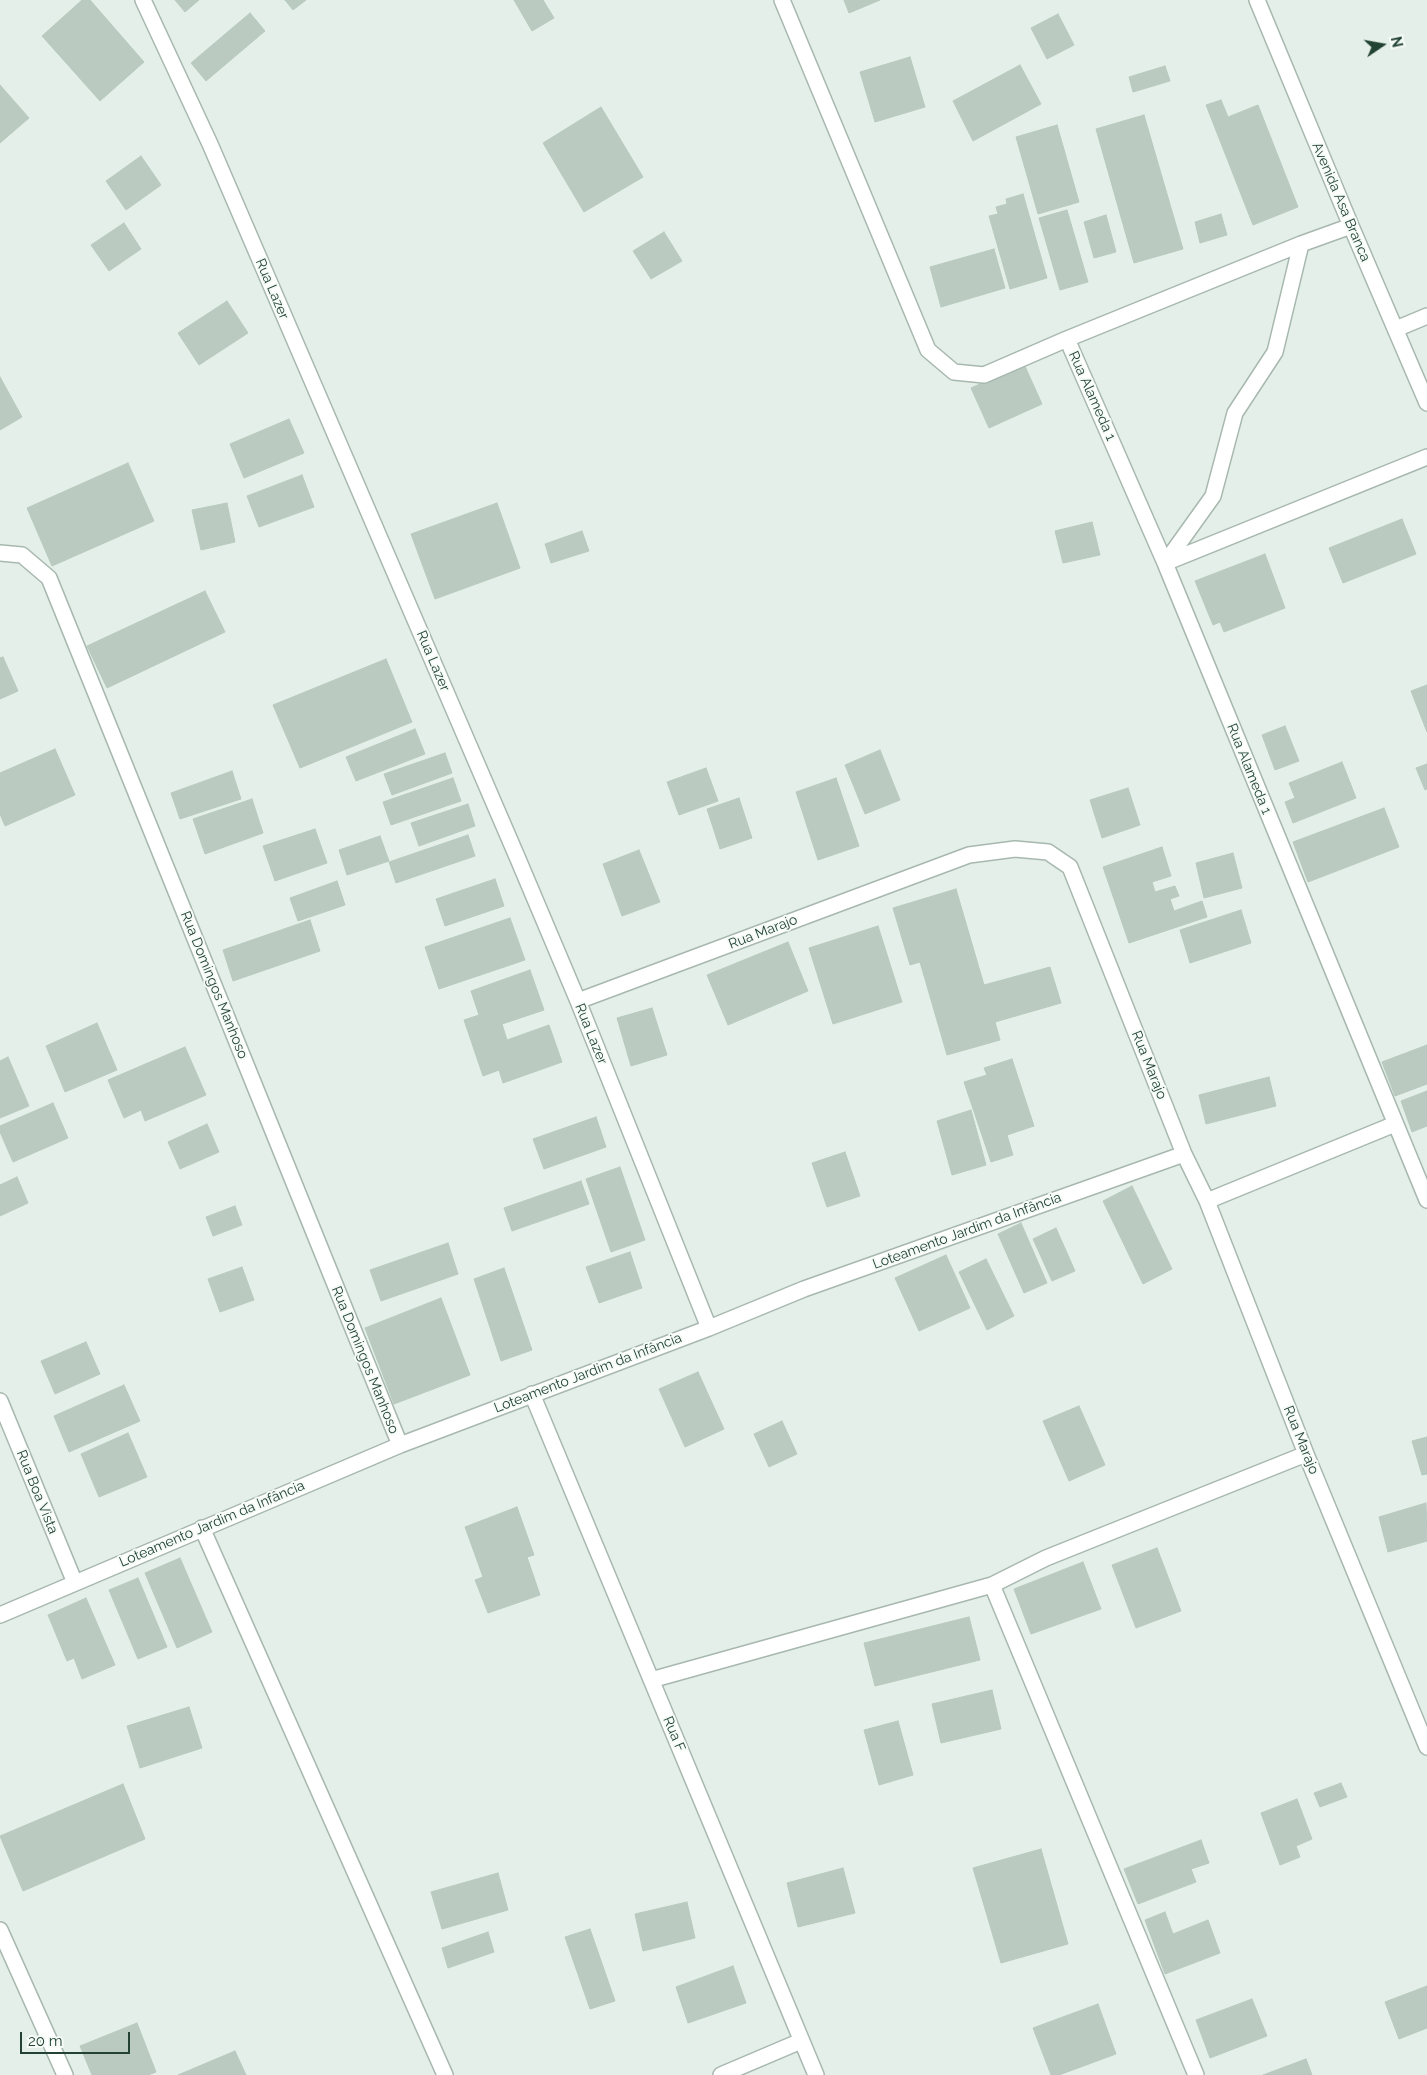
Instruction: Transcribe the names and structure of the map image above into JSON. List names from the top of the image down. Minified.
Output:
{"streets":{"street":["Avenida Asa Branca","Rua Lazer","Rua Alameda 1","Rua Marajo","Rua Domingos Manhoso","Loteamento Jardim da Infância","Rua Boa Vista","Rua F"]},"crossings":[["Rua Lazer","Rua Marajo"],["Rua Lazer","Loteamento Jardim da Infância"],["Rua Marajo","Loteamento Jardim da Infância"],["Rua Domingos Manhoso","Loteamento Jardim da Infância"],["Loteamento Jardim da Infância","Rua Boa Vista"],["Loteamento Jardim da Infância","Rua F"]],"scale_bar":"20 m","north":"right"}
